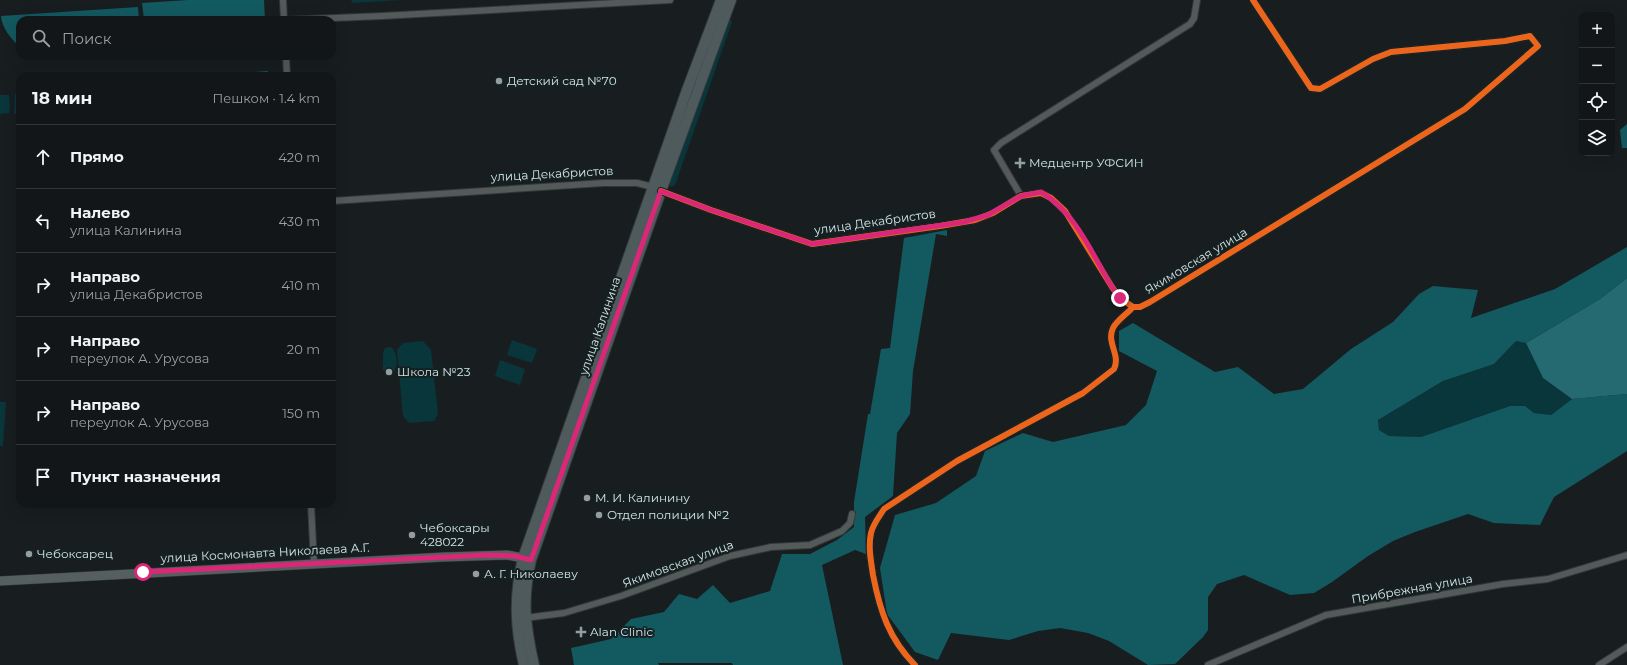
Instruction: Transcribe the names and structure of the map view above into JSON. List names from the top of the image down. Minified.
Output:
{"streets":{"main road":["улица Калинина"],"street":["улица Декабристов","Якимовская улица","улица Космонавта Николаева А.Г.","Прибрежная улица"]},"crossings":[["улица Декабристов","Якимовская улица"],["улица Декабристов","улица Калинина"],["Якимовская улица","улица Калинина"],["улица Калинина","улица Космонавта Николаева А.Г."]],"places":{"other":["Детский сад №70","Школа №23","М. И. Калинину","Отдел полиции №2","Чебоксары 428022","Чебоксарец","А. Г. Николаеву"],"health":["Медцентр УФСИН","Alan Clinic"]},"page":{"map_buttons":["+","−"],"search":"Поиск","heading":["18 мин","Пешком · 1.4 km"],"list":[["Прямо","420 m"],["Налево","улица Калинина","430 m"],["Направо","улица Декабристов","410 m"],["Направо","переулок А. Урусова","20 m"],["Направо","переулок А. Урусова","150 m"],"Пункт назначения"]}}
